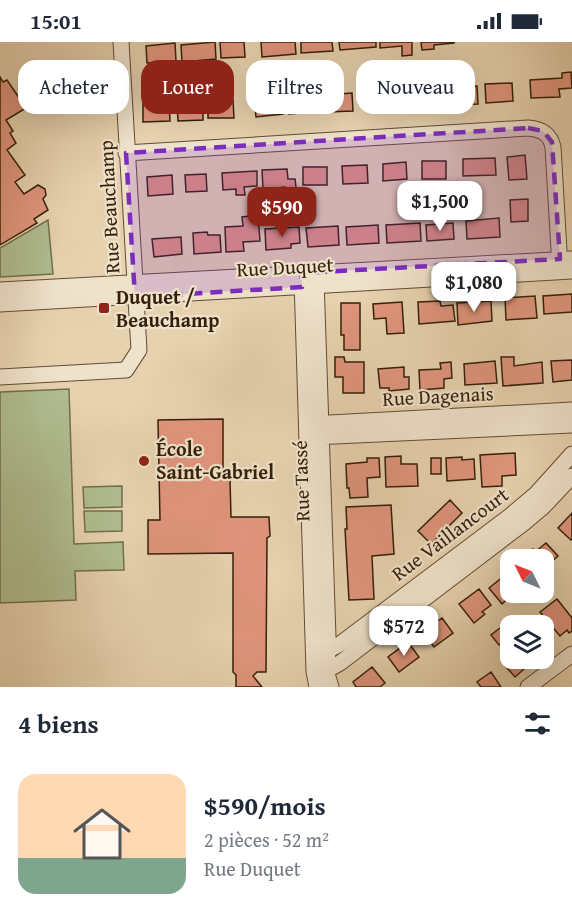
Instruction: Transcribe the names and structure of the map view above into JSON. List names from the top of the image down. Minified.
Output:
{"streets":{"street":["Rue Beauchamp","Rue Duquet","Rue Dagenais","Rue Tassé","Rue Vaillancourt"]},"crossings":[["Rue Beauchamp","Rue Duquet"],["Rue Duquet","Rue Tassé"],["Rue Dagenais","Rue Tassé"],["Rue Tassé","Rue Vaillancourt"]],"places":{"transit":["Duquet / Beauchamp"],"other":["École Saint-Gabriel"]},"north":"top left","page":{"status":"15:01","chip":["Acheter","Louer","Filtres","Nouveau"],"price":["$1,500","$590","$1,080","$572"],"heading":"4 biens","list":[{"name":"$590/mois","note":"2 pièces · 52 m² · Rue Duquet"}]}}
